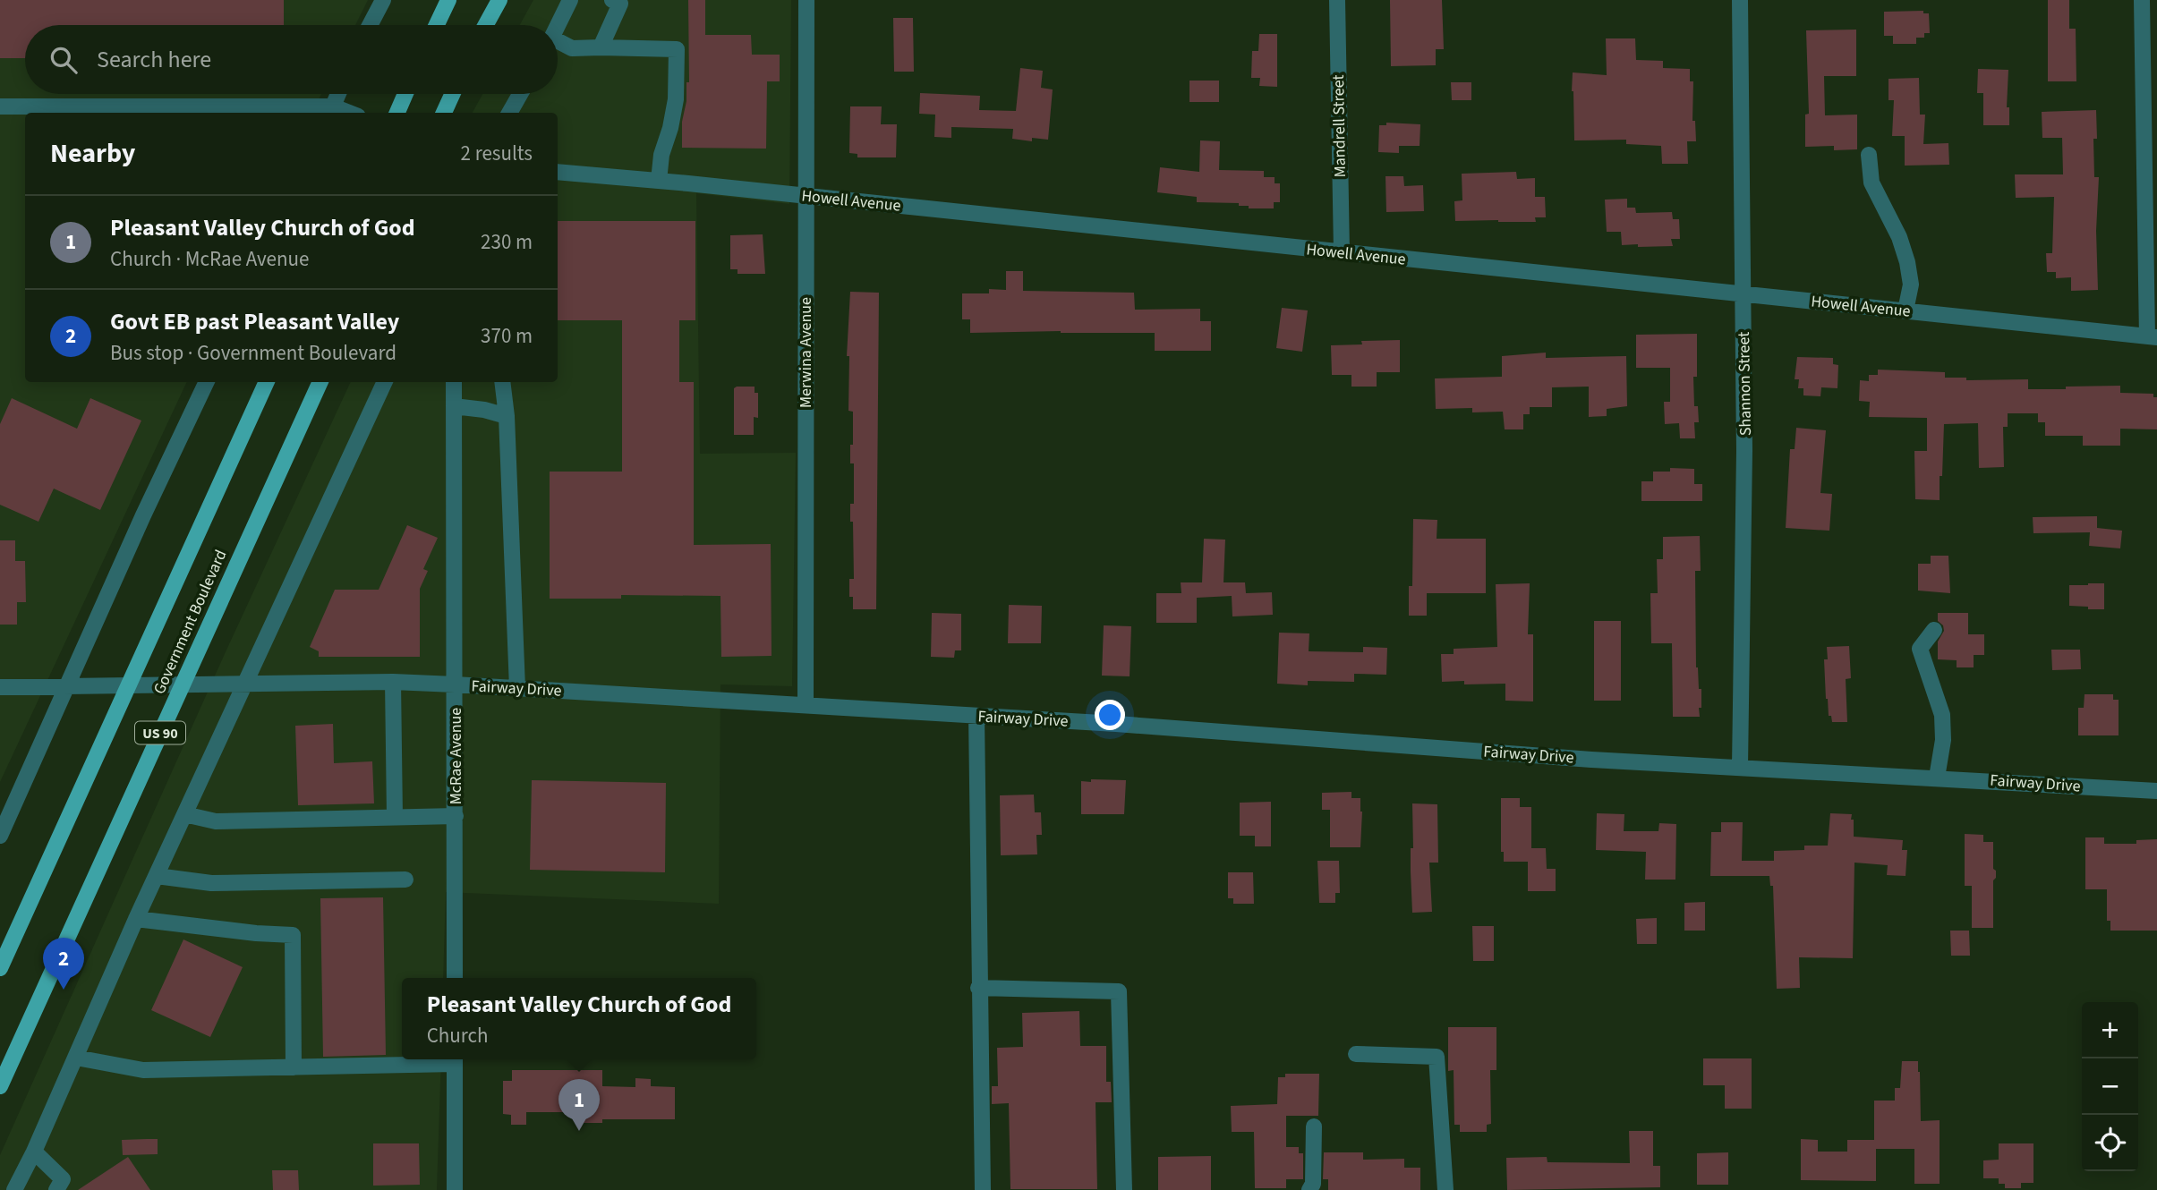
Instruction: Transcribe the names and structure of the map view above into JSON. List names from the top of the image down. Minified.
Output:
{"streets":{"main road":["Government Boulevard","US 90"],"street":["Mandrell Street","Howell Avenue","Merwina Avenue","Shannon Street","Fairway Drive","McRae Avenue"]},"crossings":[["Mandrell Street","Howell Avenue"],["Howell Avenue","Merwina Avenue"],["Howell Avenue","Shannon Street"],["Merwina Avenue","Fairway Drive"],["Shannon Street","Fairway Drive"],["Government Boulevard","Fairway Drive"],["Fairway Drive","McRae Avenue"]],"page":{"search":"Search here","heading":["Nearby","2 results"],"list":[{"mark":"1","name":"Pleasant Valley Church of God","note":"Church · McRae Avenue","value":"230 m"},{"mark":"2","name":"Govt EB past Pleasant Valley","note":"Bus stop · Government Boulevard","value":"370 m"}],"pins":["2","1"],"popup":["Pleasant Valley Church of God","Church"],"map_buttons":["+","−"]}}
